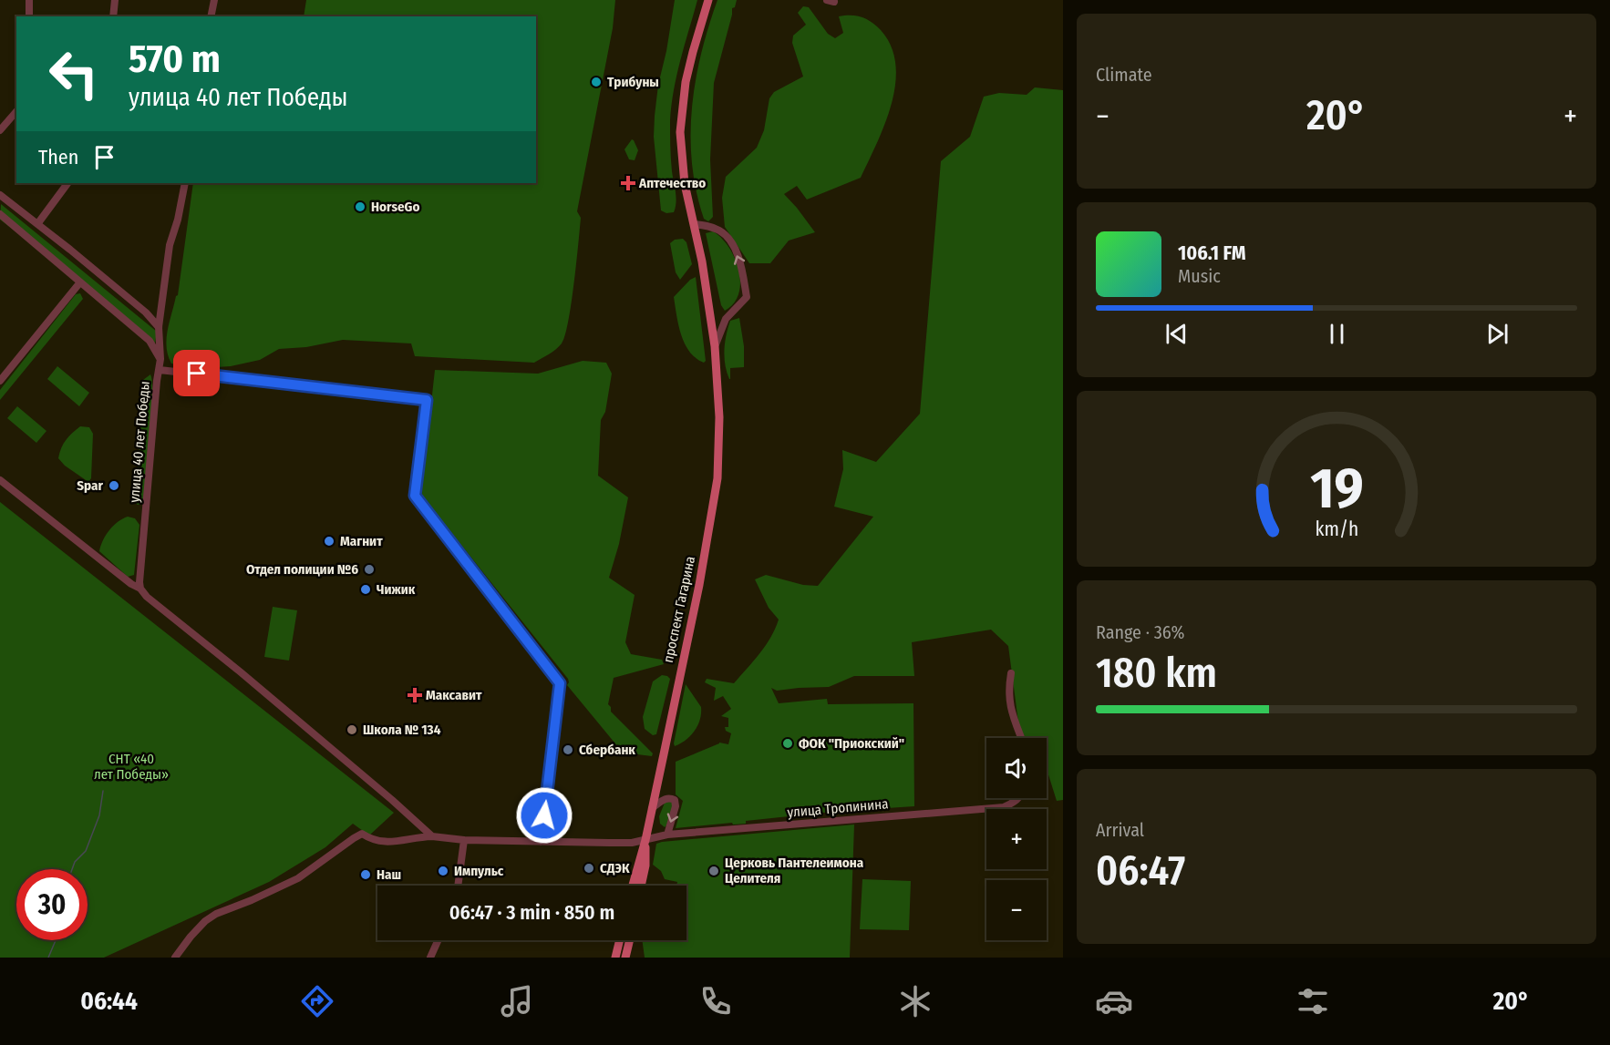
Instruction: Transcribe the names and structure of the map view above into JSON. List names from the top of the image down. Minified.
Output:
{"streets":{"main road":["проспект Гагарина"],"street":["улица 40 лет Победы","улица Тропинина"]},"crossings":[["улица 40 лет Победы","улица Тропинина"],["проспект Гагарина","улица Тропинина"]],"parks":["СНТ «40 лет Победы»"],"places":{"other":["Трибуны","HorseGo","Spar","Магнит","Отдел полиции №6","Чижик","Школа № 134","ФОК \"Приокский\"","Сбербанк","СДЭК","Импульс","Церковь Пантелеимона Целителя","Наш"],"health":["Аптечество","Максавит"]},"page":{"tile":["Climate",["Range · 36%","180 km"],["Arrival","06:47"]],"turn":["570 m","улица 40 лет Победы"],"heat":["−","20°","+"],"then":"Then","song":["106.1 FM","Music"],"map_buttons":["+","−"],"limit":"30","trip":"06:47 · 3 min · 850 m","tabs":["06:44","20°"],"gauge":["19","km/h"]}}
